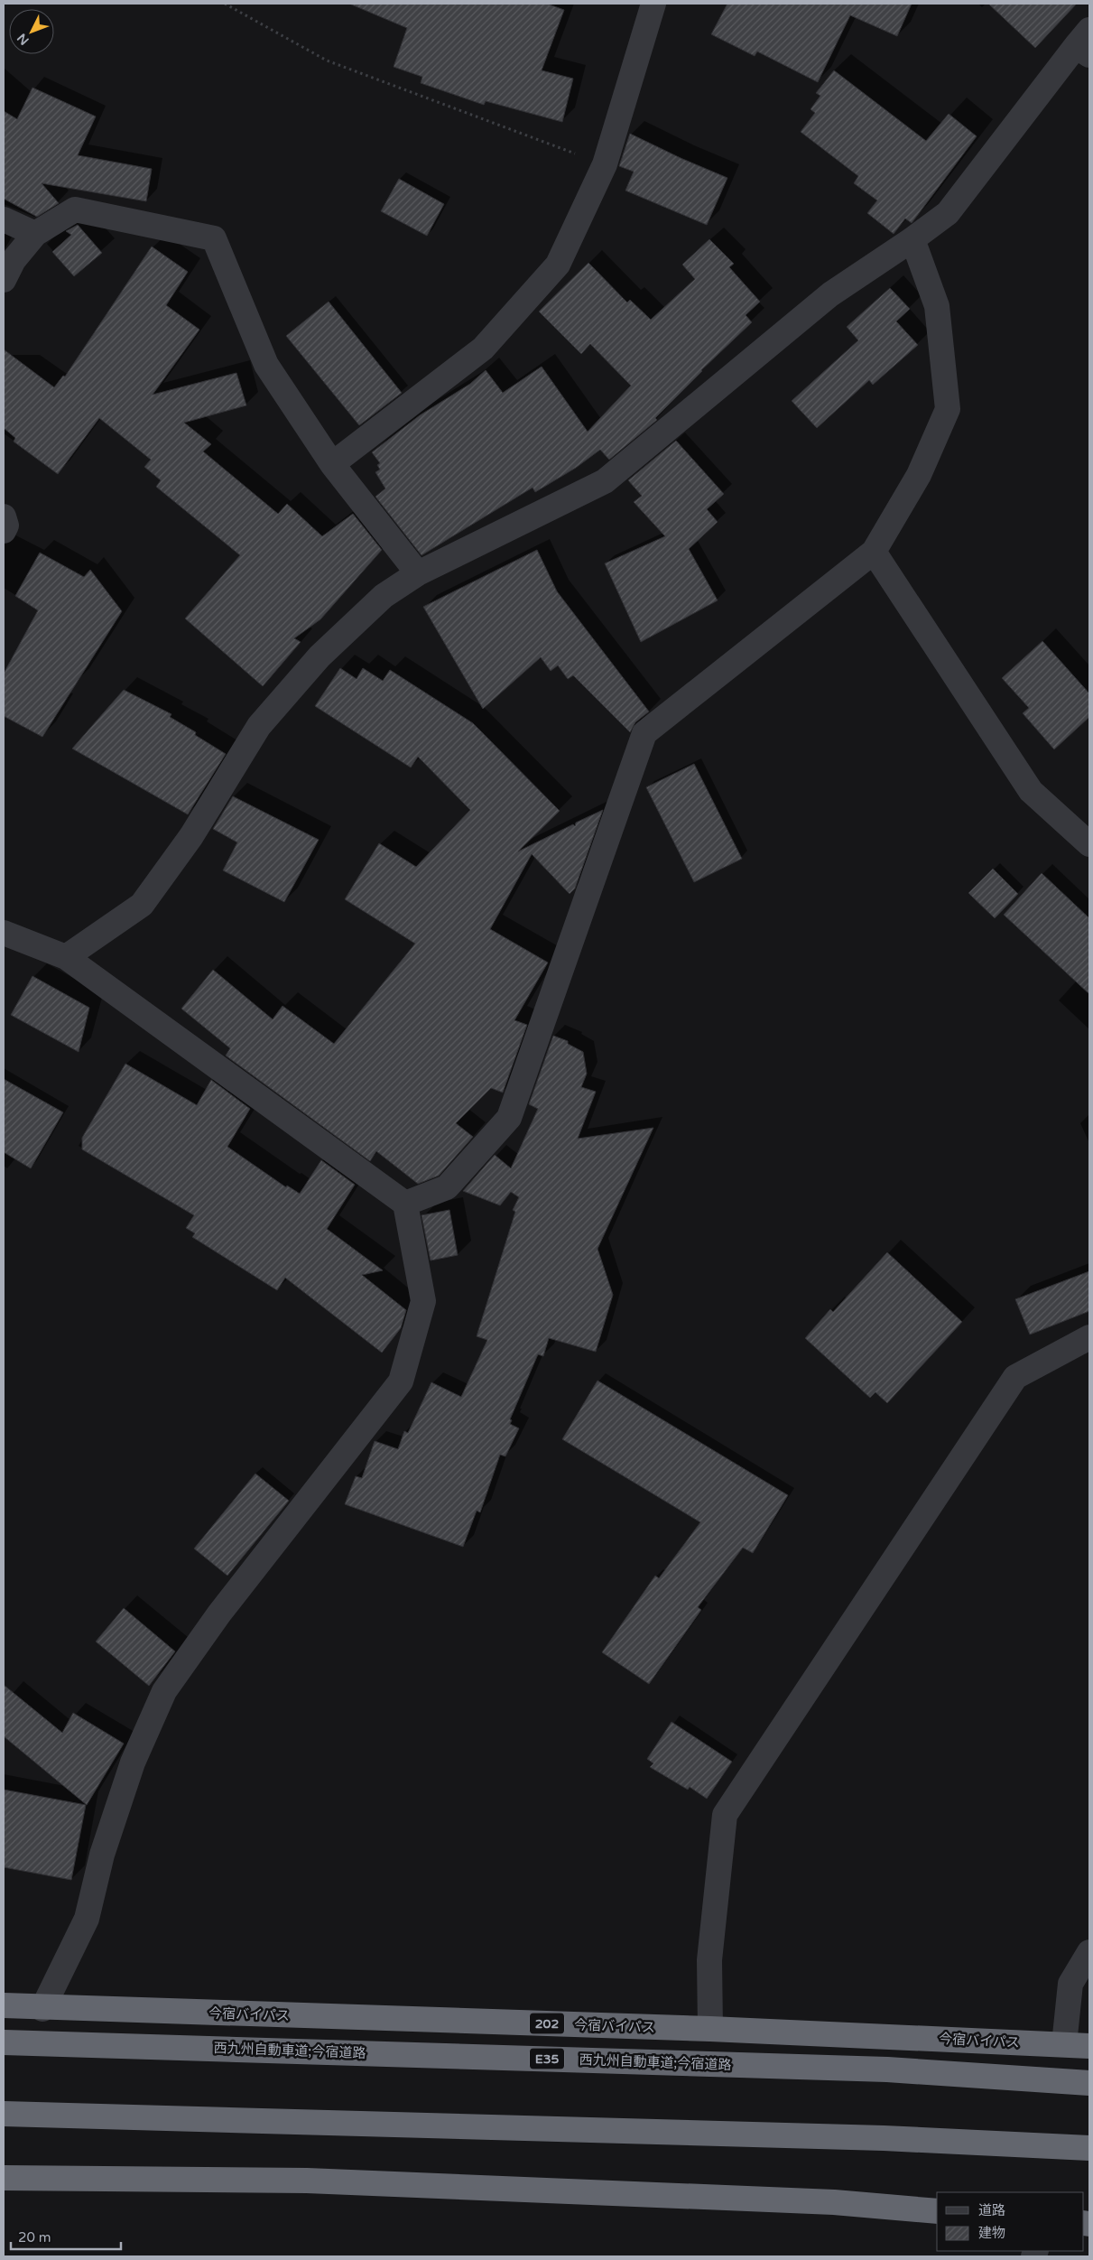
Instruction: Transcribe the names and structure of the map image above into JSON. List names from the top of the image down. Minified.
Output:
{"streets":{"highway":["今宿バイパス","202","西九州自動車道;今宿道路","E35"]},"legend":["道路","建物"],"scale_bar":"20 m","north":"bottom left"}
